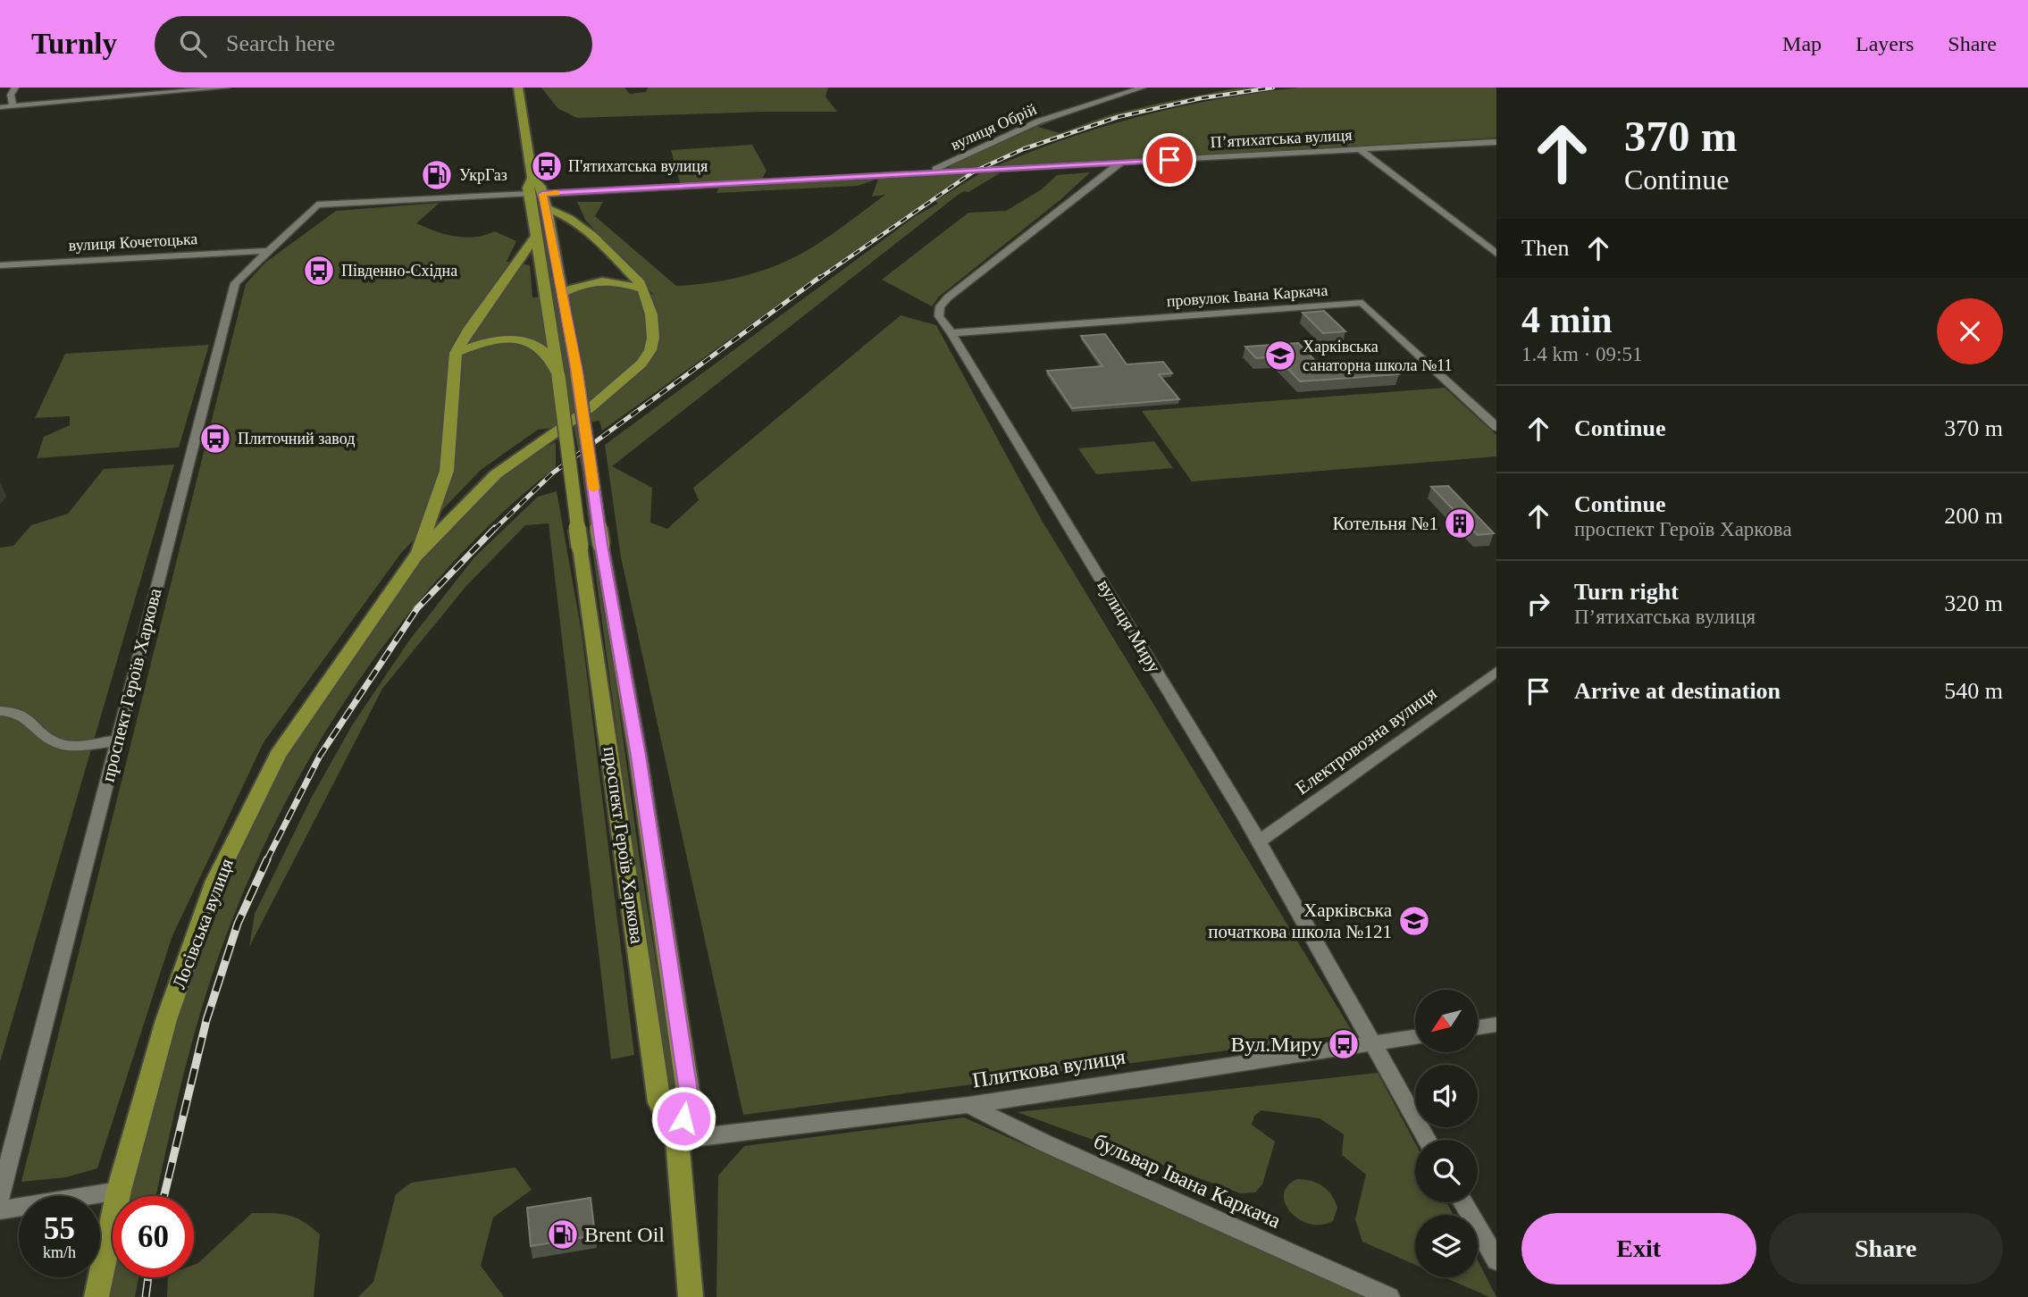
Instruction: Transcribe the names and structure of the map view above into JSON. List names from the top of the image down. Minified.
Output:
{"streets":{"main road":["П’ятихатська вулиця","проспект Героїв Харкова","Лосівська вулиця"],"street":["вулиця Обрій","вулиця Кочетоцька","провулок Івана Каркача","вулиця Миру","Електровозна вулиця","Плиткова вулиця","бульвар Івана Каркача"]},"crossings":[["вулиця Обрій","П’ятихатська вулиця"],["П’ятихатська вулиця","вулиця Миру"],["П’ятихатська вулиця","проспект Героїв Харкова"],["вулиця Кочетоцька","проспект Героїв Харкова"],["провулок Івана Каркача","вулиця Миру"],["вулиця Миру","Електровозна вулиця"],["вулиця Миру","Плиткова вулиця"],["проспект Героїв Харкова","Плиткова вулиця"],["Плиткова вулиця","бульвар Івана Каркача"]],"places":{"bus stop":["П'ятихатська вулиця","Південно-Східна","Плиточний завод","Вул.Миру"],"fuel station":["УкрГаз","Brent Oil"],"school or university":["Харківська санаторна школа №11","Харківська початкова школа №121"],"building":["Котельня №1"]},"north":"bottom left","page":{"header":"Turnly","search":"Search here","nav":["Map","Layers","Share"],"turn":["370 m","Continue"],"then":"Then","heading":["4 min","1.4 km · 09:51"],"list":[{"name":"Continue","value":"370 m"},{"name":"Continue","note":"проспект Героїв Харкова","value":"200 m"},{"name":"Turn right","note":"П’ятихатська вулиця","value":"320 m"},{"name":"Arrive at destination","value":"540 m"}],"speed":"55 km/h","limit":"60","buttons":["Exit","Share"]}}
